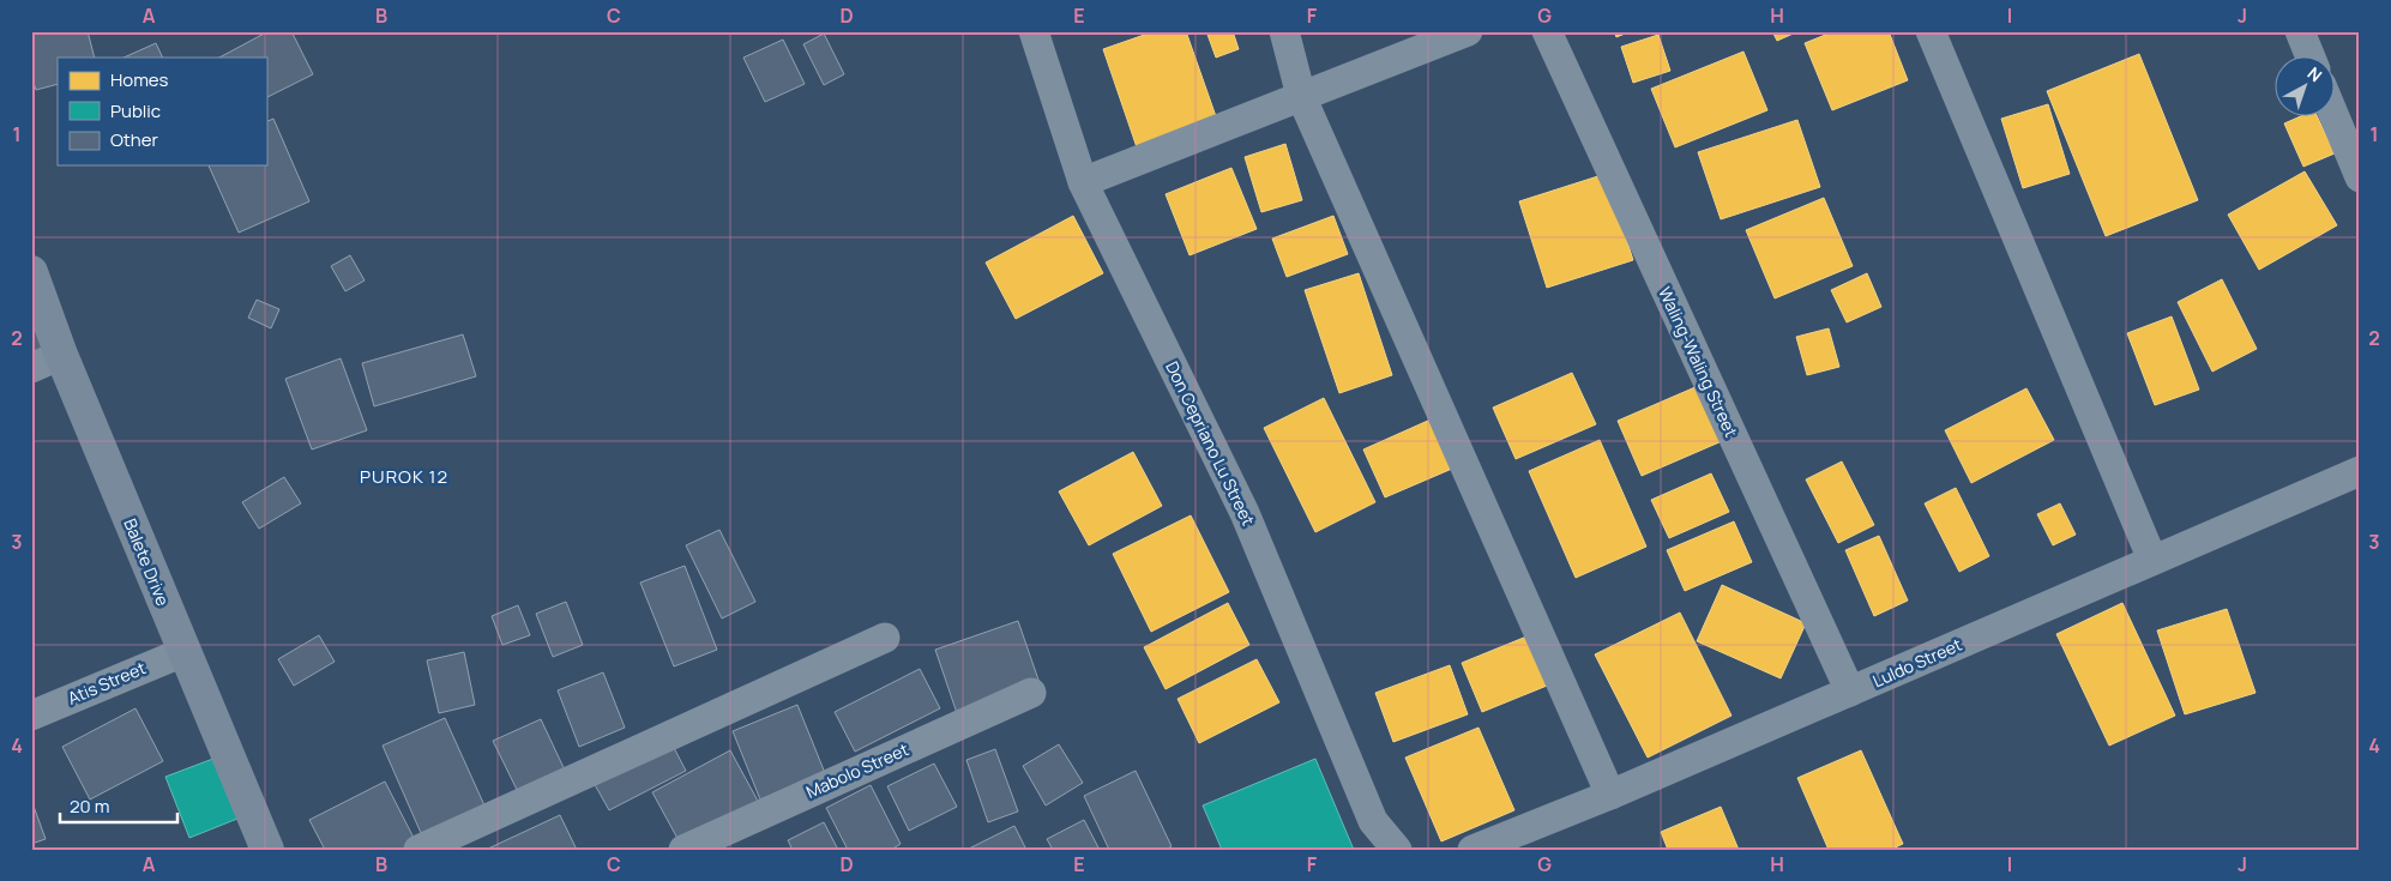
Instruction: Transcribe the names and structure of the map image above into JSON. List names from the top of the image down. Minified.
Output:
{"streets":{"street":["Waling-Waling Street","Don Cepriano Lu Street","Balete Drive","Luldo Street","Atis Street","Mabolo Street"]},"crossings":[["Waling-Waling Street","Luldo Street"],["Balete Drive","Atis Street"]],"districts":["PUROK 12"],"legend":["Homes","Public","Other"],"scale_bar":"20 m","north":"top right","grid":{"columns":["A","B","C","D","E","F","G","H","I","J"],"rows":["1","2","3","4"]}}
